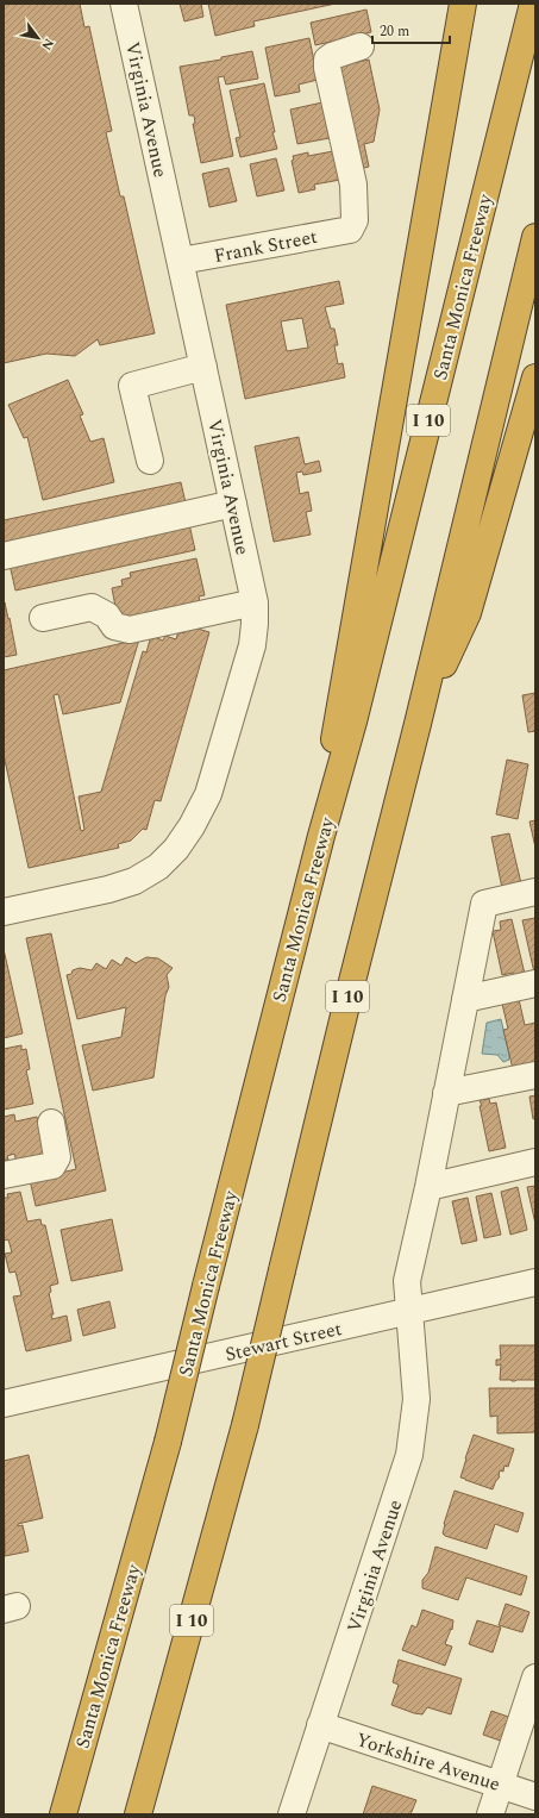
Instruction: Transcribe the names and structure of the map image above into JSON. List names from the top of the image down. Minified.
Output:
{"streets":{"highway":["Santa Monica Freeway","I 10"],"street":["Virginia Avenue","Frank Street","Stewart Street","Yorkshire Avenue"]},"crossings":[["Virginia Avenue","Frank Street"],["Virginia Avenue","Stewart Street"],["Virginia Avenue","Yorkshire Avenue"]],"scale_bar":"20 m","north":"bottom right"}
